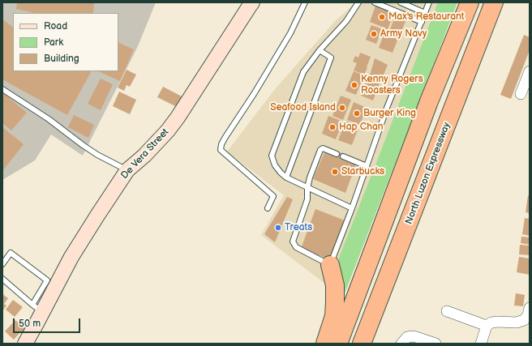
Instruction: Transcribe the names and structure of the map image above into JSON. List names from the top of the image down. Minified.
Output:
{"streets":{"highway":["North Luzon Expressway"],"street":["De Vera Street"]},"places":["Max's Restaurant","Army Navy","Kenny Rogers Roasters","Seafood Island","Burger King","Hap Chan","Starbucks","Treats"],"legend":["Road","Park","Building"],"scale_bar":"50 m"}
